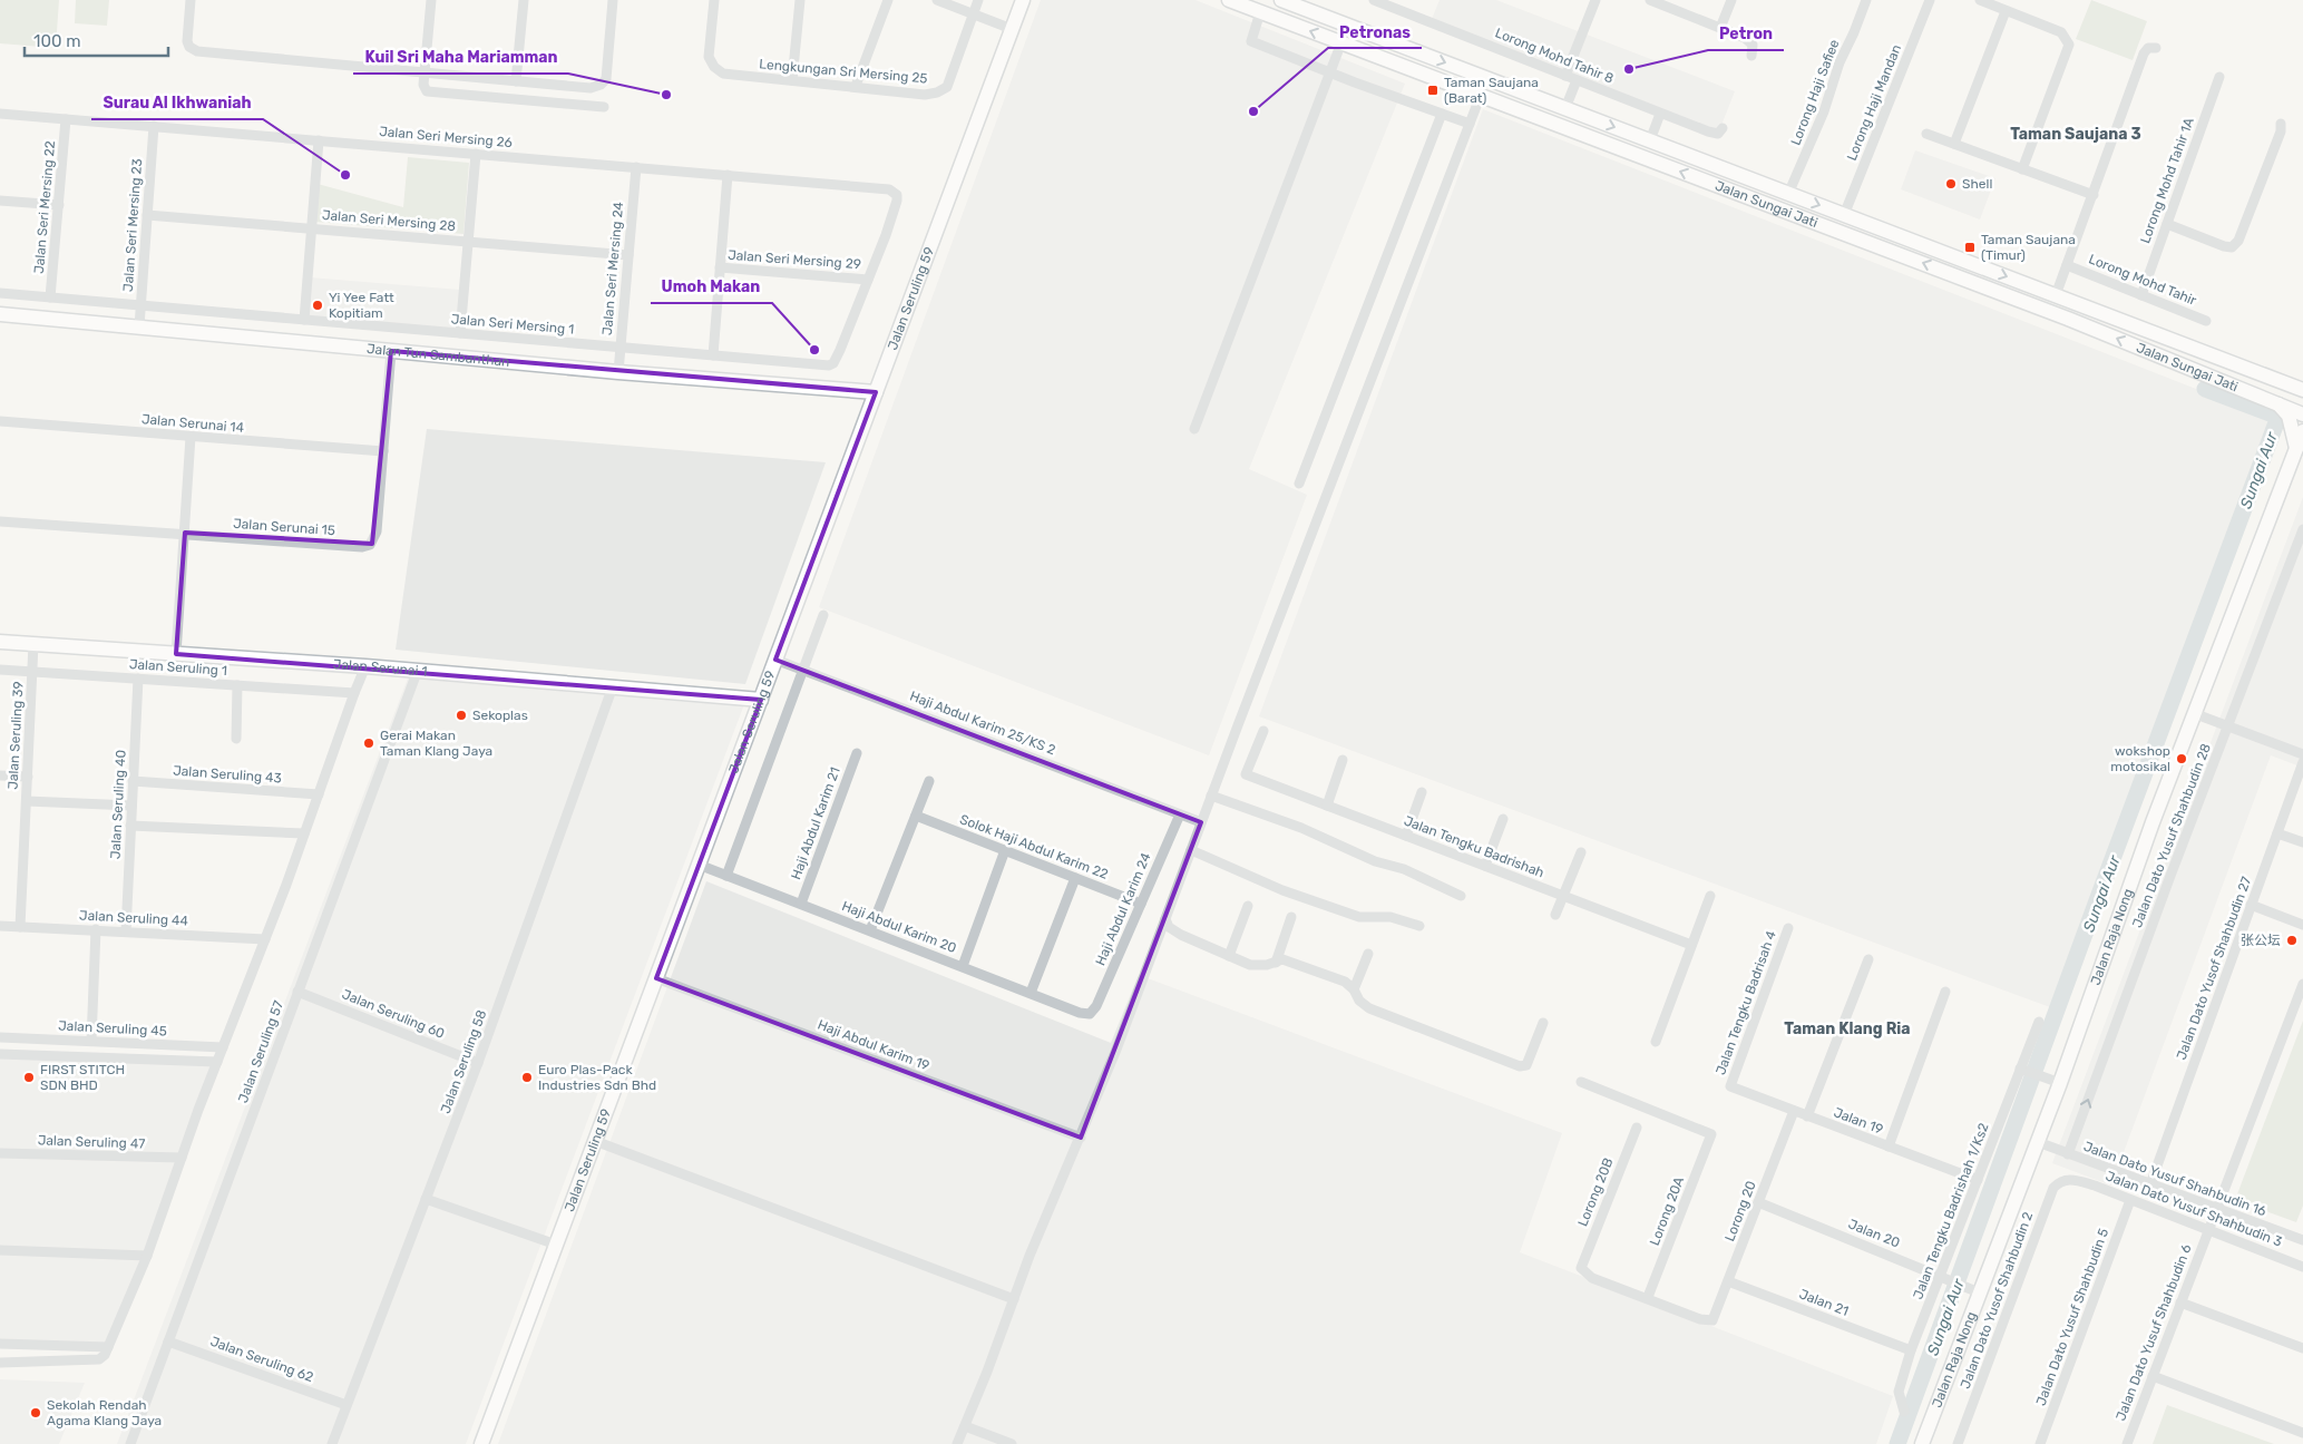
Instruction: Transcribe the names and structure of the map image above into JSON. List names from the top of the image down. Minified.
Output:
{"streets":{"main road":["Jalan Sungai Jati","Jalan Seruling 59","Jalan Tun Sambanthan","Jalan Serunai 1","Jalan Raja Nong"],"street":["Lorong Mohd Tahir 8","Lengkungan Sri Mersing 25","Lorong Haji Safiee","Lorong Haji Mandan","Jalan Seri Mersing 26","Lorong Mohd Tahir 1A","Jalan Seri Mersing 22","Jalan Seri Mersing 28","Jalan Seri Mersing 23","Jalan Seri Mersing 29","Jalan Seri Mersing 24","Lorong Mohd Tahir","Jalan Seri Mersing 1","Jalan Serunai 14","Jalan Serunai 15","Jalan Seruling 1","Haji Abdul Karim 25/KS 2","Jalan Seruling 39","Jalan Seruling 43","Jalan Seruling 40","Haji Abdul Karim 21","Jalan Dato Yusuf Shahbudin 28","Solok Haji Abdul Karim 22","Jalan Tengku Badrishah","Haji Abdul Karim 24","Jalan Seruling 44","Haji Abdul Karim 20","Jalan Dato Yusof Shahbudin 27","Jalan Tengku Badrisah 4","Jalan Seruling 60","Jalan Seruling 45","Haji Abdul Karim 19","Jalan Seruling 57","Jalan Seruling 58","Jalan 19","Jalan Seruling 47","Jalan Dato Yusuf Shahbudin 16","Lorong 20B","Jalan Dato Yusuf Shahbudin 3","Lorong 20A","Lorong 20","Jalan Tengku Badrishah 1/Ks2","Jalan 20","Jalan Dato Yusof Shahbudin 2","Jalan 21","Jalan Dato Yusuf Shahbudin 5","Jalan Dato Yusuf Shahbudin 6","Jalan Seruling 62"]},"crossings":[["Lorong Haji Safiee","Jalan Sungai Jati"],["Lorong Haji Mandan","Jalan Sungai Jati"],["Jalan Seri Mersing 26","Jalan Seri Mersing 22"],["Jalan Seri Mersing 26","Jalan Seri Mersing 23"],["Jalan Seri Mersing 26","Jalan Seri Mersing 24"],["Jalan Seri Mersing 26","Jalan Seri Mersing 1"],["Lorong Mohd Tahir 1A","Lorong Mohd Tahir"],["Jalan Seri Mersing 22","Jalan Seri Mersing 1"],["Jalan Seri Mersing 28","Jalan Seri Mersing 23"],["Jalan Seri Mersing 28","Jalan Seri Mersing 24"],["Jalan Seri Mersing 23","Jalan Seri Mersing 1"],["Jalan Seri Mersing 23","Jalan Tun Sambanthan"],["Jalan Seri Mersing 29","Jalan Seri Mersing 1"],["Jalan Seri Mersing 24","Jalan Seri Mersing 1"],["Jalan Seri Mersing 24","Jalan Tun Sambanthan"],["Jalan Seruling 59","Jalan Tun Sambanthan"],["Jalan Seruling 59","Jalan Serunai 1"],["Jalan Seruling 59","Haji Abdul Karim 25/KS 2"],["Jalan Seruling 59","Haji Abdul Karim 20"],["Jalan Seruling 59","Haji Abdul Karim 19"],["Jalan Seri Mersing 1","Jalan Tun Sambanthan"],["Jalan Tun Sambanthan","Jalan Serunai 15"],["Jalan Serunai 14","Jalan Serunai 15"],["Jalan Seruling 1","Jalan Seruling 39"],["Jalan Seruling 1","Jalan Seruling 40"],["Jalan Serunai 1","Jalan Seruling 39"],["Jalan Serunai 1","Jalan Seruling 57"],["Jalan Serunai 1","Jalan Seruling 58"],["Haji Abdul Karim 25/KS 2","Haji Abdul Karim 24"],["Jalan Seruling 39","Jalan Seruling 44"],["Jalan Seruling 43","Jalan Seruling 40"],["Jalan Seruling 40","Jalan Seruling 44"],["Haji Abdul Karim 21","Haji Abdul Karim 20"],["Jalan Dato Yusuf Shahbudin 28","Jalan Dato Yusuf Shahbudin 16"],["Solok Haji Abdul Karim 22","Haji Abdul Karim 24"],["Haji Abdul Karim 24","Haji Abdul Karim 20"],["Jalan Raja Nong","Jalan Dato Yusuf Shahbudin 16"],["Jalan Raja Nong","Jalan 20"],["Jalan Dato Yusof Shahbudin 27","Jalan Dato Yusuf Shahbudin 16"],["Jalan Tengku Badrisah 4","Jalan 19"],["Jalan Seruling 60","Jalan Seruling 57"],["Jalan Seruling 60","Jalan Seruling 58"],["Jalan Seruling 57","Jalan Seruling 62"],["Jalan Seruling 58","Jalan Seruling 62"],["Jalan 19","Lorong 20"],["Jalan 19","Jalan Tengku Badrishah 1/Ks2"],["Jalan Dato Yusuf Shahbudin 16","Jalan Dato Yusuf Shahbudin 6"],["Lorong 20B","Lorong 20A"],["Lorong 20B","Lorong 20"],["Jalan Dato Yusuf Shahbudin 3","Jalan Dato Yusof Shahbudin 2"],["Jalan Dato Yusuf Shahbudin 3","Jalan Dato Yusuf Shahbudin 5"],["Jalan Dato Yusuf Shahbudin 3","Jalan Dato Yusuf Shahbudin 6"],["Lorong 20A","Lorong 20"],["Lorong 20","Jalan 20"],["Lorong 20","Jalan 21"],["Jalan Tengku Badrishah 1/Ks2","Jalan 20"],["Jalan Tengku Badrishah 1/Ks2","Jalan 21"]],"one_way":["Jalan Dato Yusuf Shahbudin 28"],"districts":["Taman Saujana 3","Taman Klang Ria"],"water":["Sungai Aur"],"places":{"other":["Petron","Kuil Sri Maha Mariamman","Petronas","Surau Al Ikhwaniah","Shell","Yi Yee Fatt Kopitiam","Umoh Makan","Sekoplas","Gerai Makan Taman Klang Jaya","wokshop motosikal","张公坛","FIRST STITCH SDN BHD","Euro Plas-Pack Industries Sdn Bhd","Sekolah Rendah Agama Klang Jaya"],"transit":["Taman Saujana (Barat)","Taman Saujana (Timur)"]},"scale_bar":"100 m"}
